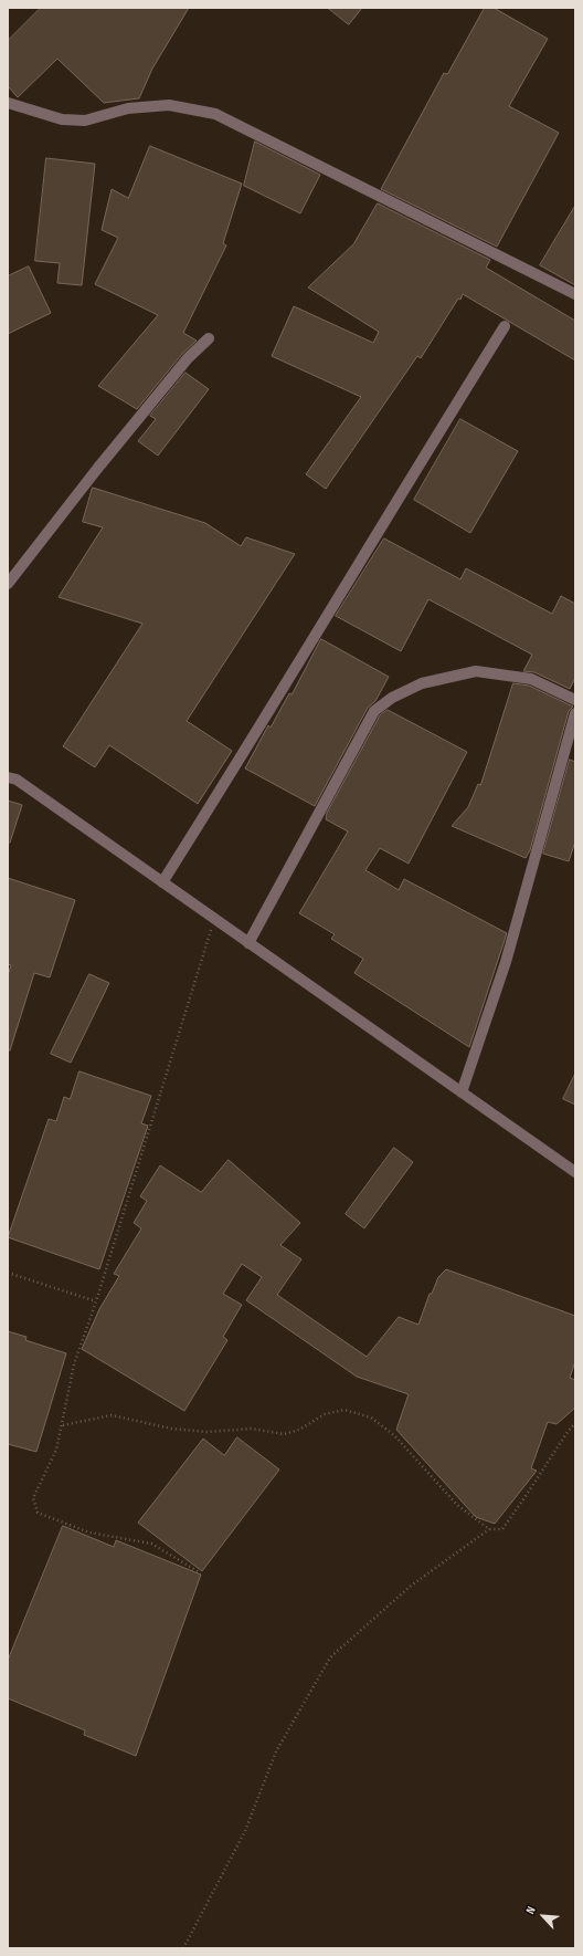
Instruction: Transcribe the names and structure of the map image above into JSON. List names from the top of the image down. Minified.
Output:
{"north":"top left"}
